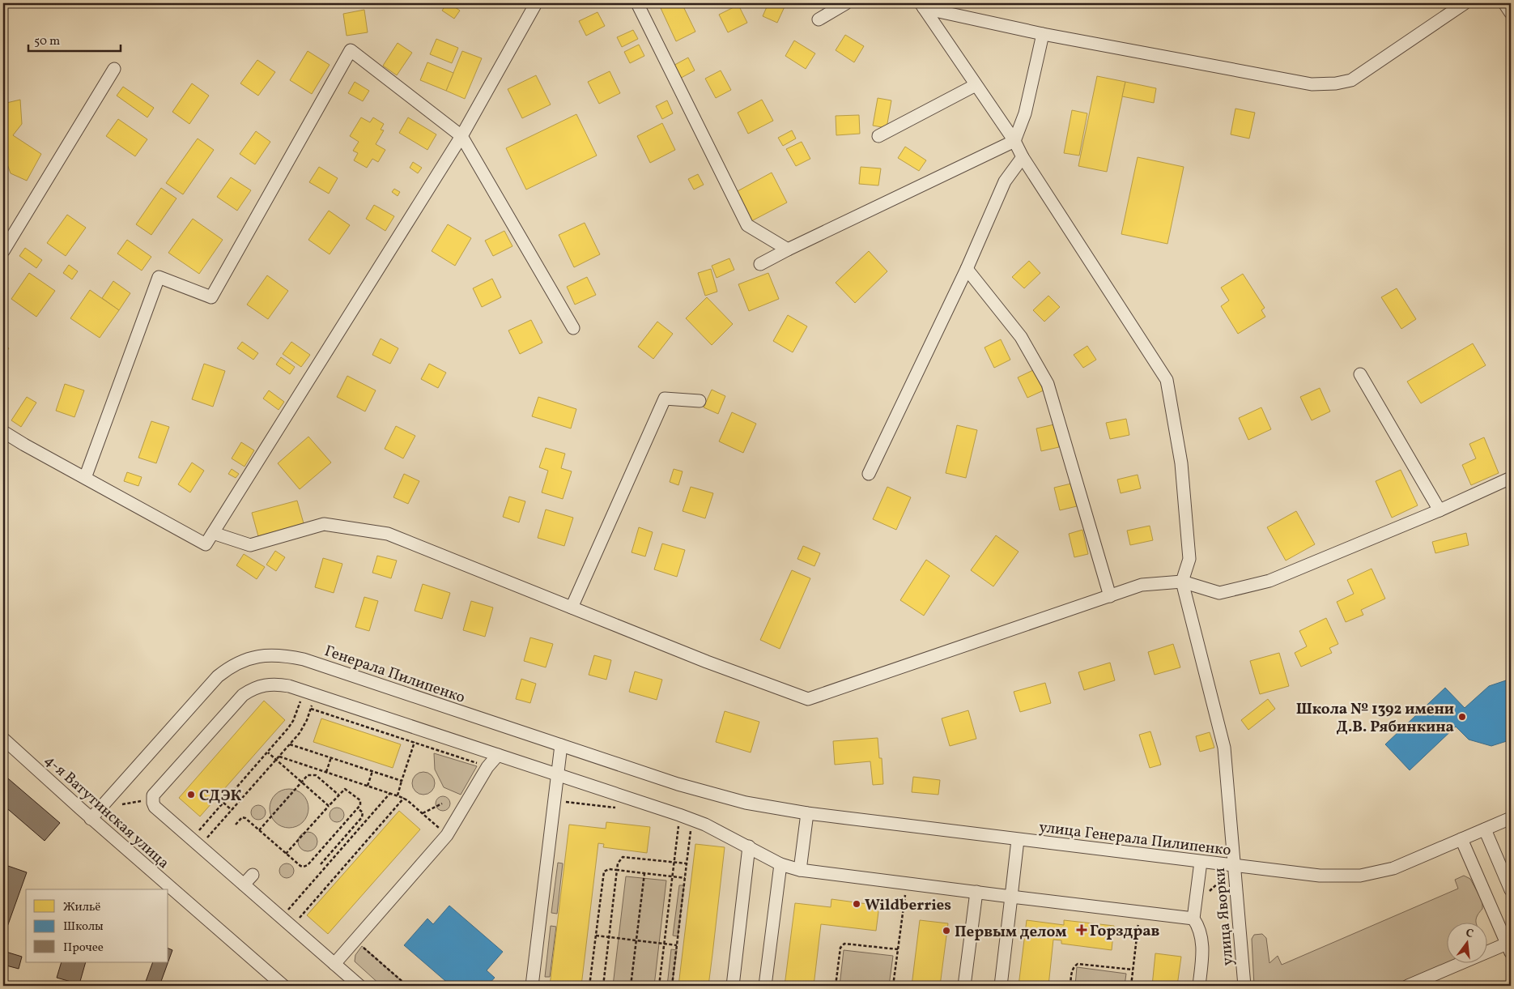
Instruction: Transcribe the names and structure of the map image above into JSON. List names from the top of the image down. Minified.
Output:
{"streets":{"street":["Генерала Пилипенко","4-я Ватутинская улица","улица Генерала Пилипенко","улица Яворки"]},"crossings":[["Генерала Пилипенко","4-я Ватутинская улица"],["Генерала Пилипенко","улица Генерала Пилипенко"],["улица Генерала Пилипенко","улица Яворки"]],"places":{"other":["Школа № 1392 имени Д.В. Рябинкина","СДЭК","Wildberries","Первым делом"],"health":["Горздрав"]},"legend":["Жильё","Школы","Прочее"],"scale_bar":"50 m","north":"top"}
